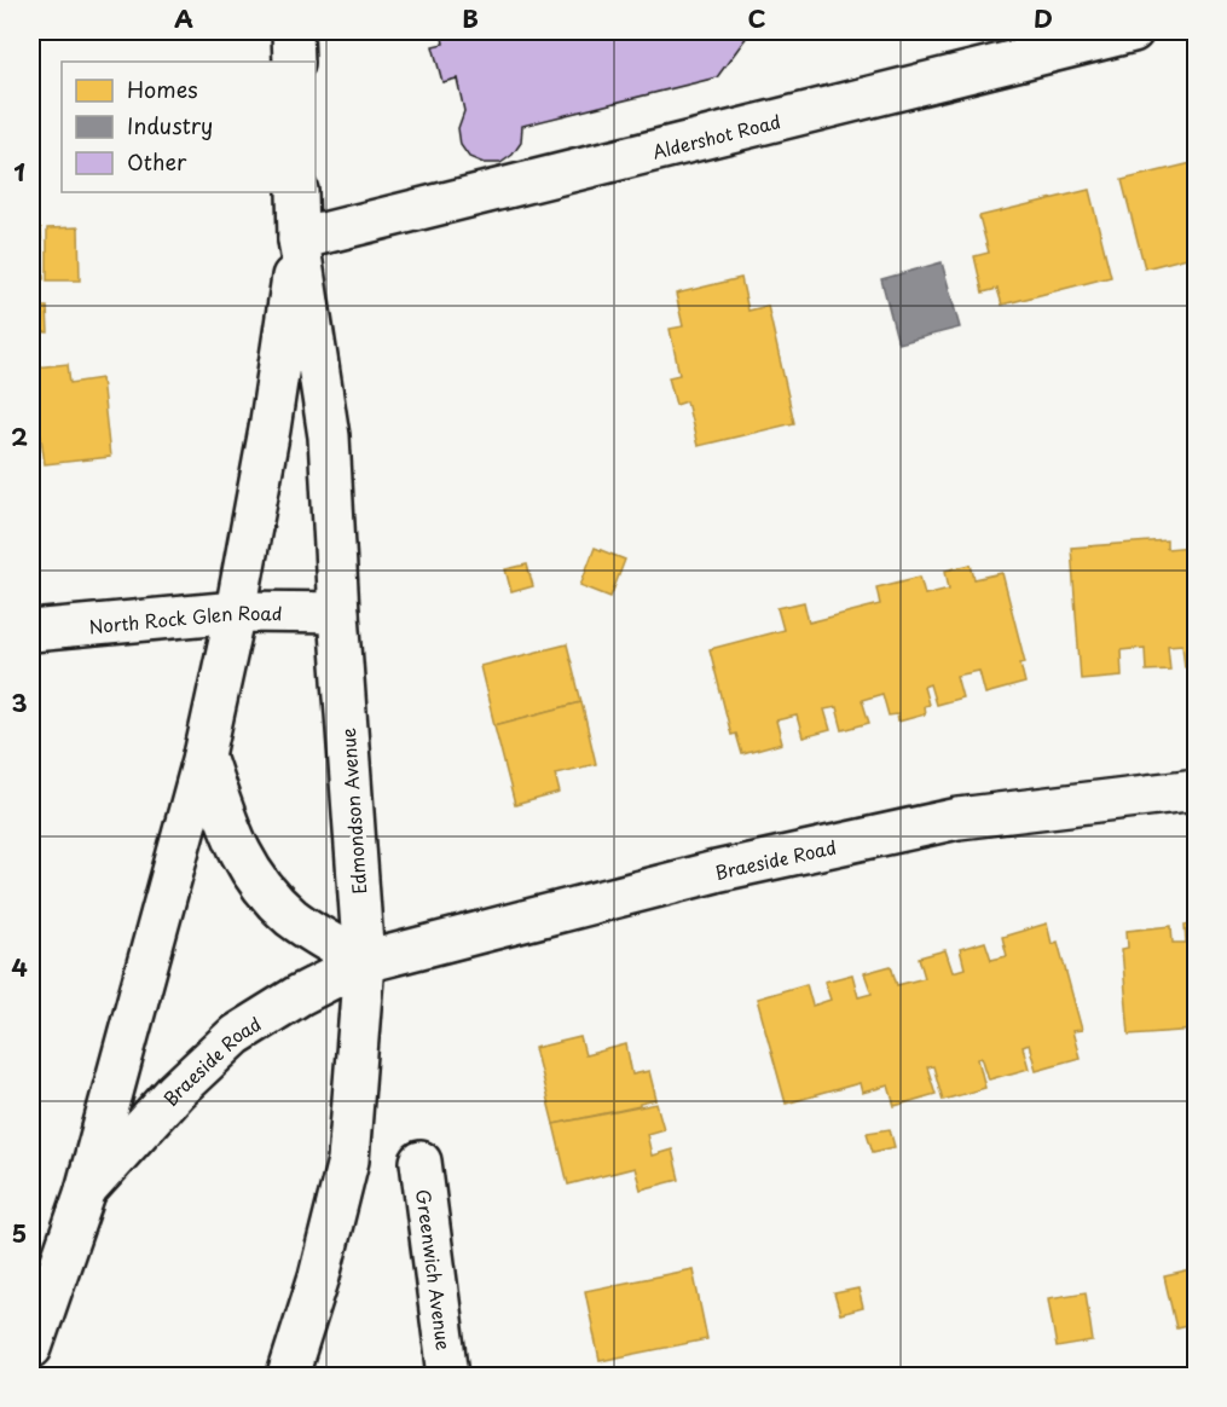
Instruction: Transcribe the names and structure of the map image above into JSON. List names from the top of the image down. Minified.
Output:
{"streets":{"street":["Aldershot Road","North Rock Glen Road","Edmondson Avenue","Braeside Road","Greenwich Avenue"]},"crossings":[["Aldershot Road","Edmondson Avenue"],["North Rock Glen Road","Edmondson Avenue"],["Edmondson Avenue","Braeside Road"]],"legend":["Homes","Industry","Other"],"grid":{"columns":["A","B","C","D"],"rows":["1","2","3","4","5"]}}
